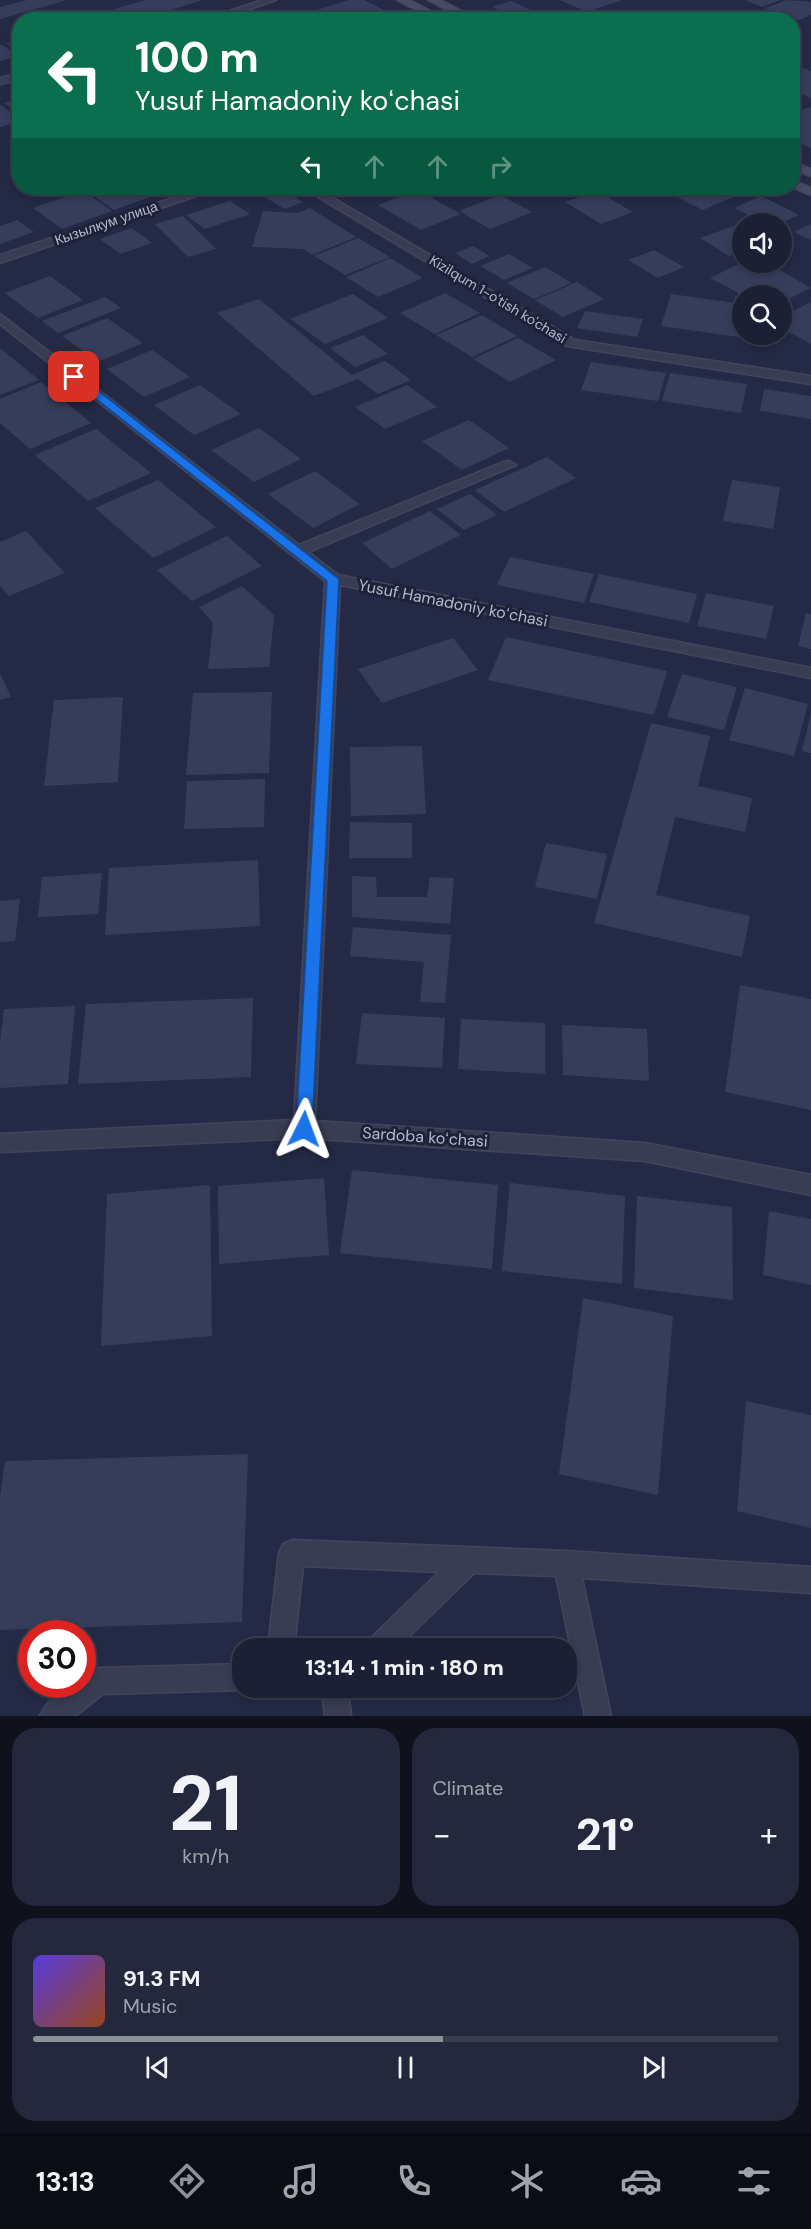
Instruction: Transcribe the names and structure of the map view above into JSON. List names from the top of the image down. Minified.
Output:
{"streets":{"street":["Кызылкум улица","Kizilqum 1-o'tish ko'chasi","Yusuf Hamadoniy koʻchasi","Sardoba koʻchasi"]},"page":{"turn":["100 m","Yusuf Hamadoniy koʻchasi"],"limit":"30","trip":"13:14 · 1 min · 180 m","tile":[["21","km/h"],"Climate"],"heat":["−","21°","+"],"song":["91.3 FM","Music"],"tabs":"13:13"}}
